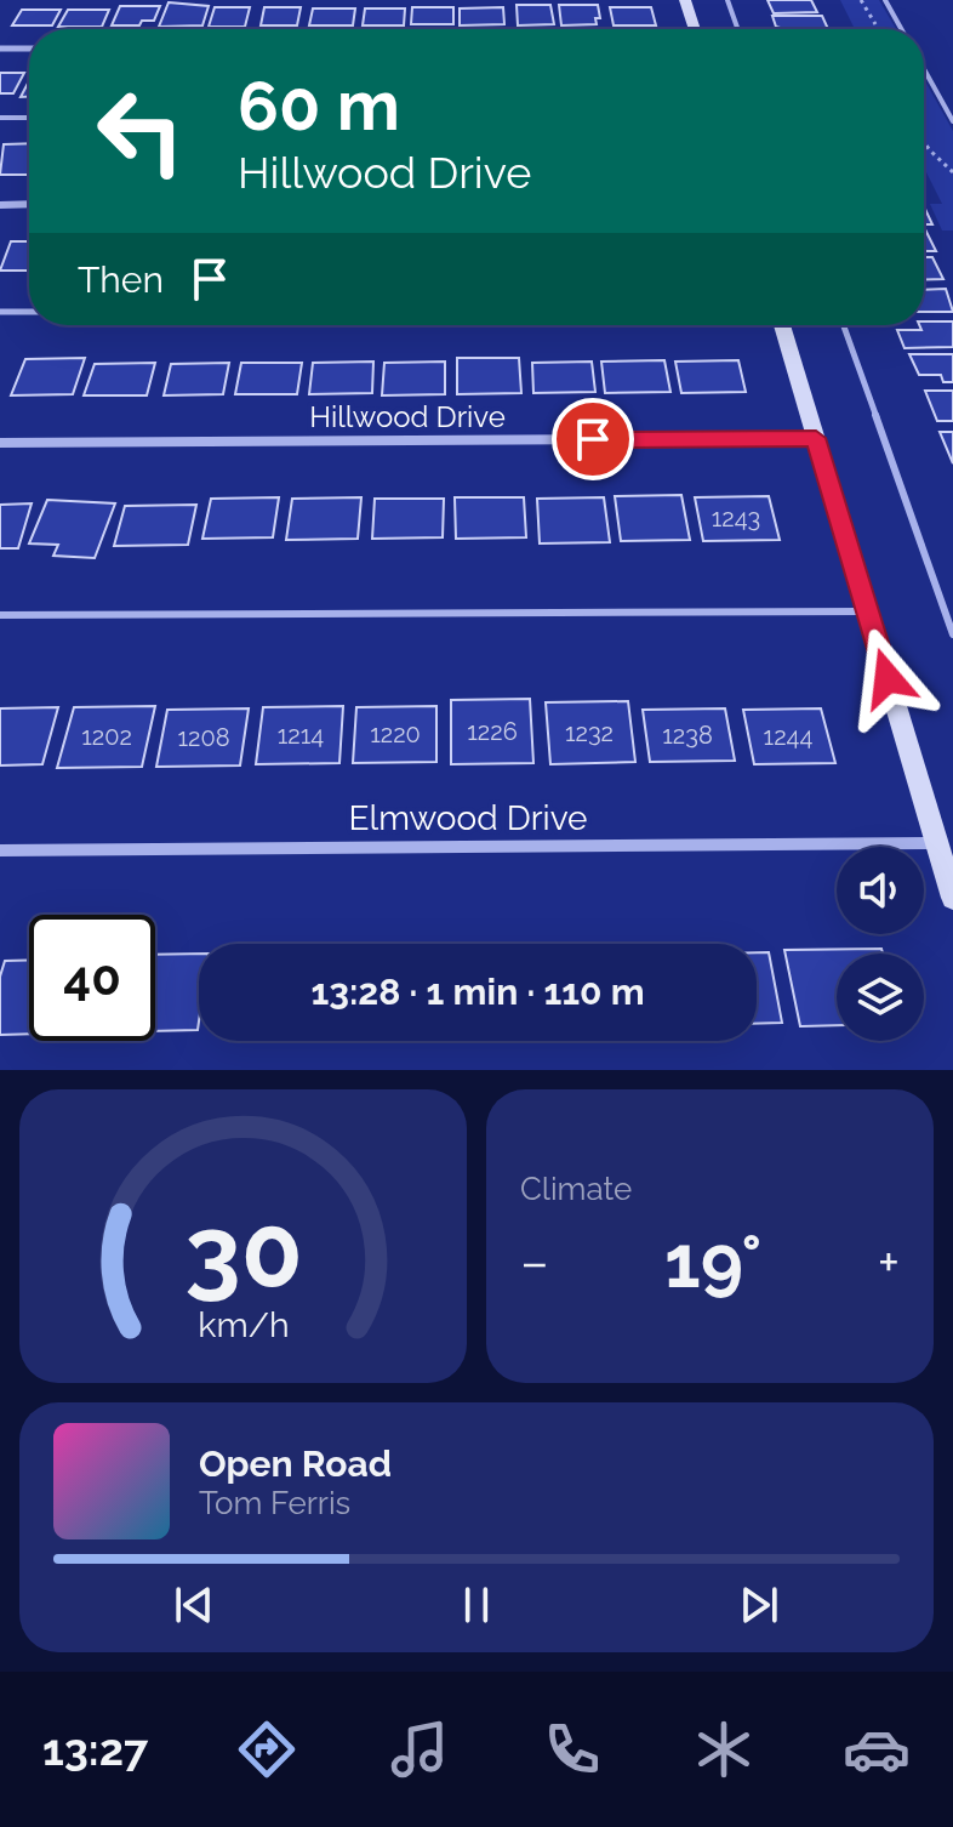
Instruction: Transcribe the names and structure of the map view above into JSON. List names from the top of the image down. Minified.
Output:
{"streets":{"street":["Hillwood Drive","Elmwood Drive"]},"house_numbers":["1243","1226","1232","1220","1214","1238","1202","1244","1208"],"page":{"turn":["60 m","Hillwood Drive"],"then":"Then","limit":"40","trip":"13:28 · 1 min · 110 m","tile":"Climate","heat":["−","19°","+"],"song":["Open Road","Tom Ferris"],"tabs":"13:27","gauge":["30","km/h"]}}
